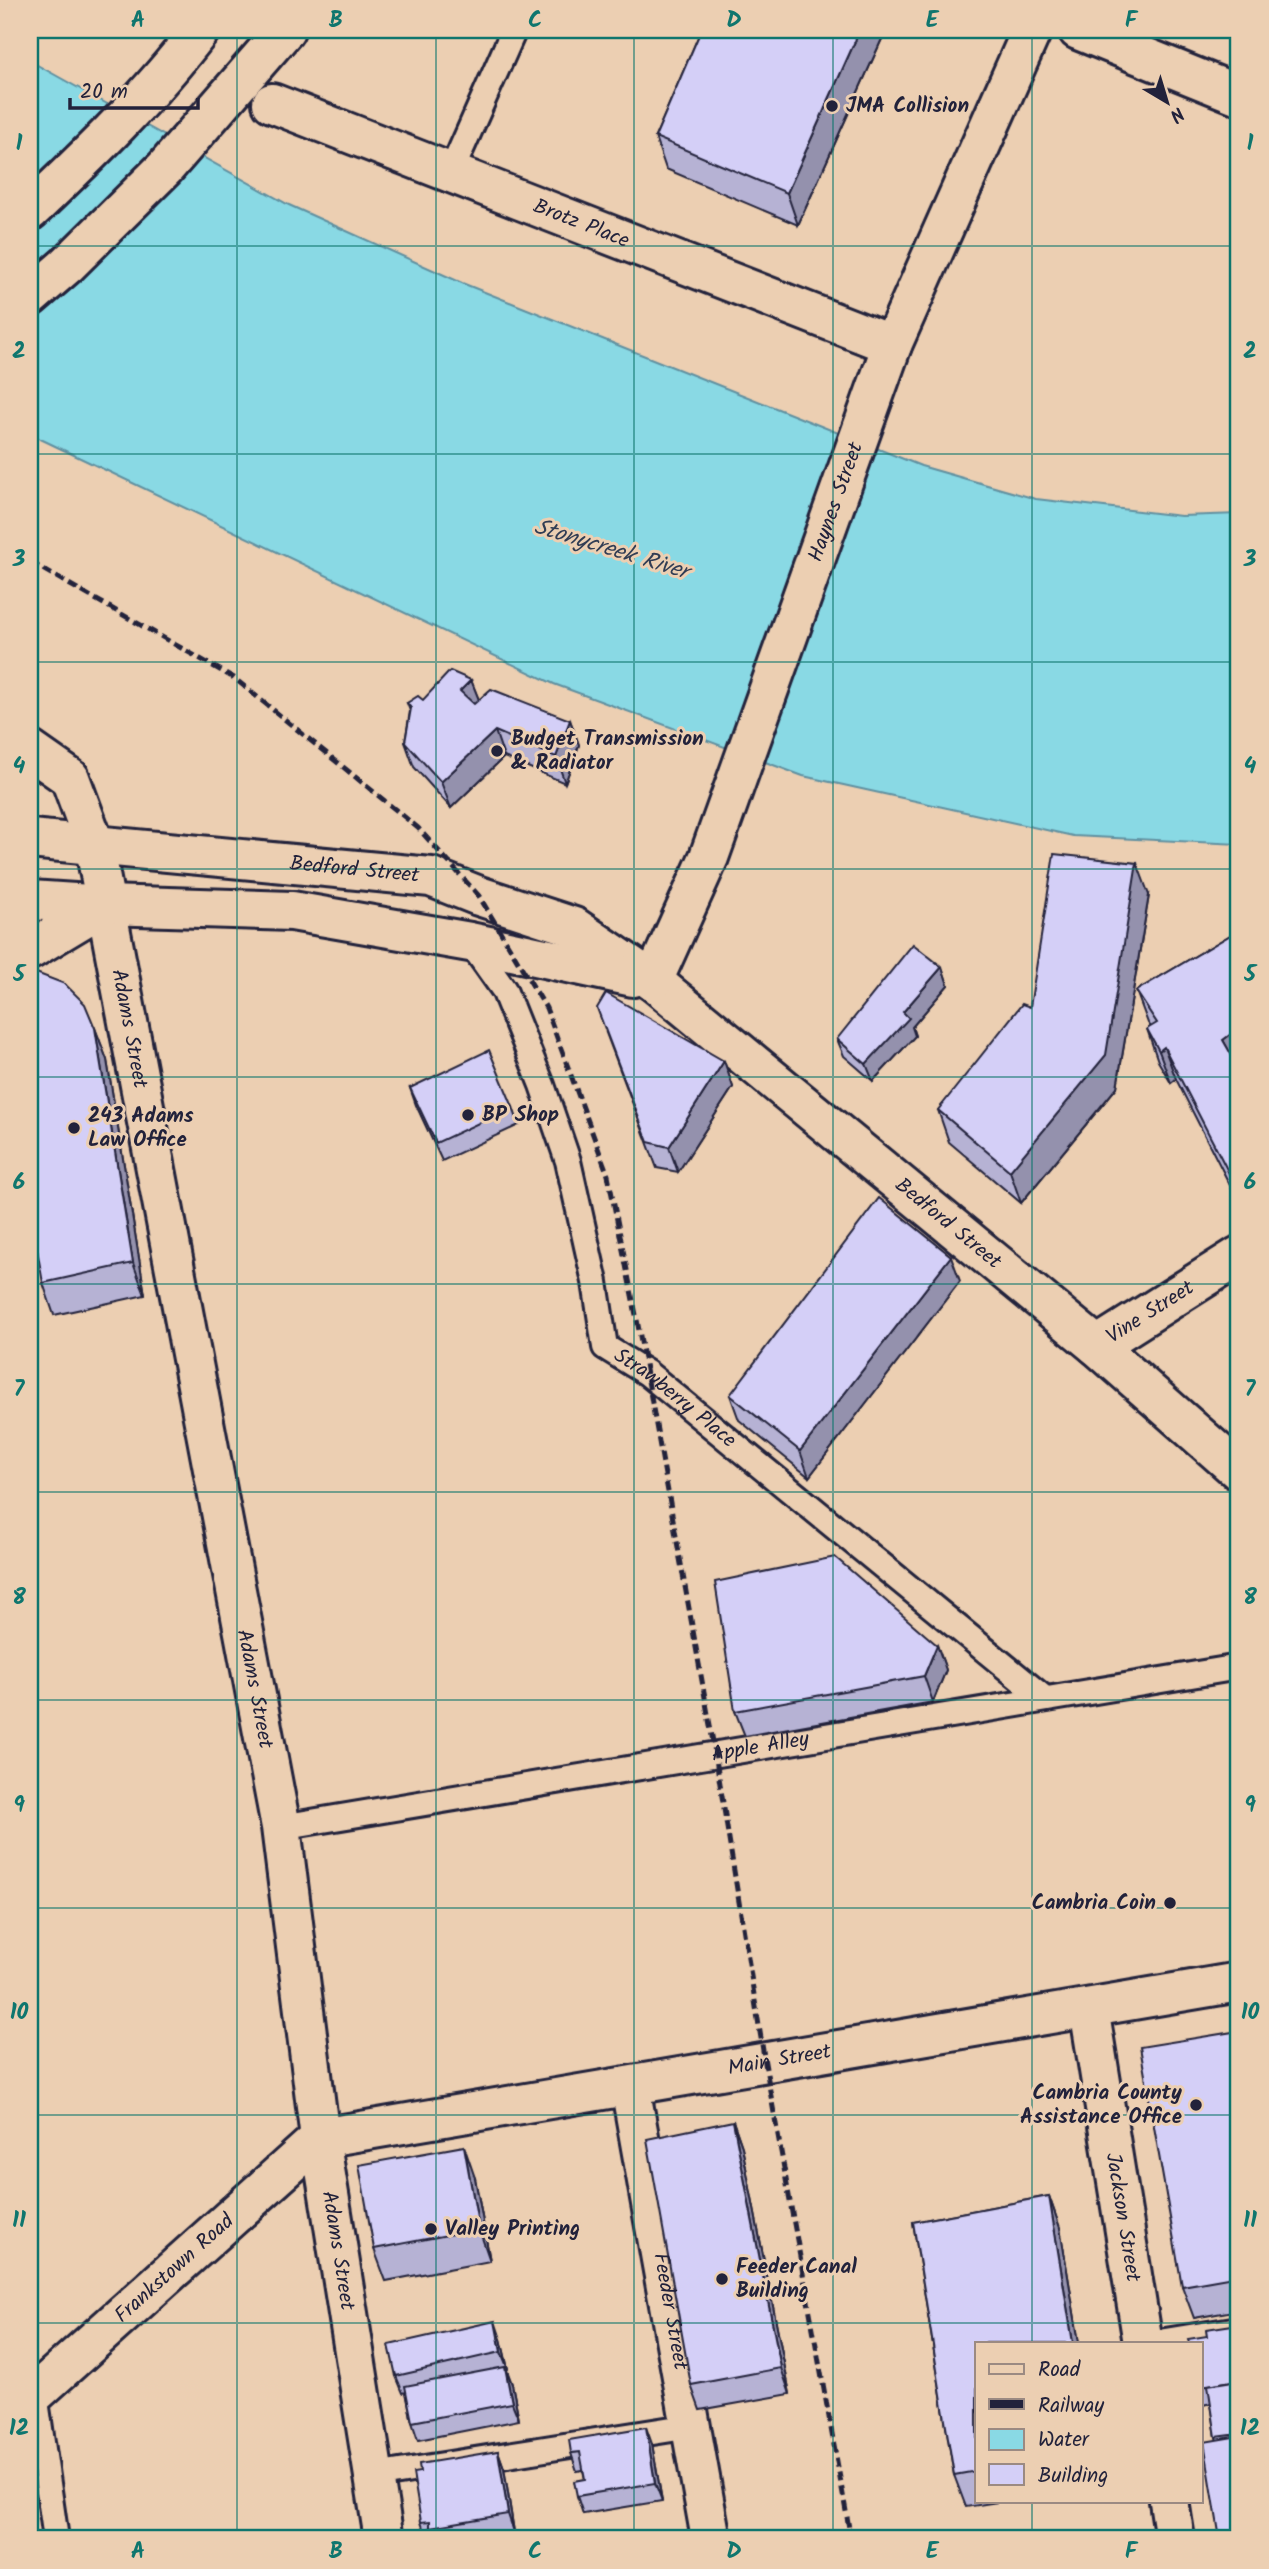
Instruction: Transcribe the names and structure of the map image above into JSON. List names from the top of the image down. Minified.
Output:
{"streets":{"main road":["Brotz Place","Haynes Street","Bedford Street","Adams Street","Vine Street","Main Street","Jackson Street","Frankstown Road","Feeder Street"],"lane":["Strawberry Place","Apple Alley"]},"crossings":[["Brotz Place","Haynes Street"],["Haynes Street","Bedford Street"],["Bedford Street","Adams Street"],["Bedford Street","Vine Street"],["Bedford Street","Strawberry Place"],["Adams Street","Apple Alley"],["Adams Street","Main Street"],["Adams Street","Frankstown Road"],["Strawberry Place","Apple Alley"],["Main Street","Jackson Street"],["Main Street","Frankstown Road"],["Main Street","Feeder Street"]],"water":["Stonycreek River"],"places":["JMA Collision","Budget Transmission & Radiator","BP Shop","243 Adams Law Office","Cambria Coin","Cambria County Assistance Office","Valley Printing","Feeder Canal Building"],"legend":["Road","Railway","Water","Building"],"scale_bar":"20 m","north":"bottom right","grid":{"columns":["A","B","C","D","E","F"],"rows":["1","2","3","4","5","6","7","8","9","10","11","12"]}}
